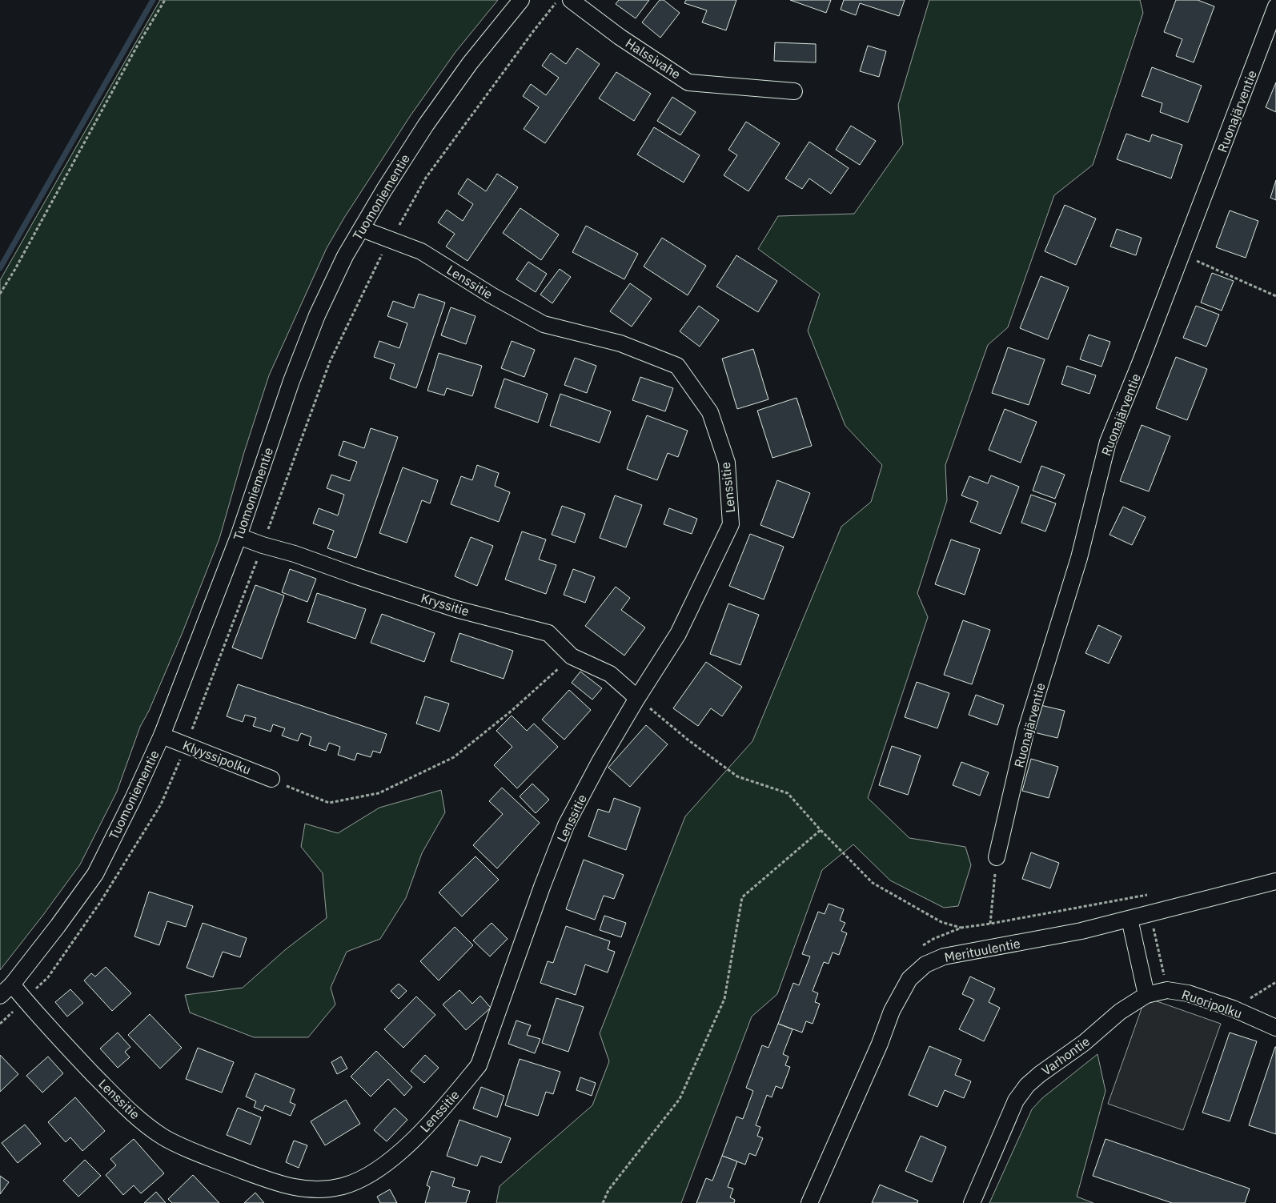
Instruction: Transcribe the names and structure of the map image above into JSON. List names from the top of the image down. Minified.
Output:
{"streets":{"street":["Halssivahe","Ruonajärventie","Tuomoniementie","Lenssitie","Kryssitie","Klyyssipolku","Merituulentie","Ruoripolku","Varhontie"]},"crossings":[["Tuomoniementie","Lenssitie"],["Tuomoniementie","Kryssitie"],["Tuomoniementie","Klyyssipolku"],["Lenssitie","Kryssitie"],["Ruoripolku","Varhontie"]]}
